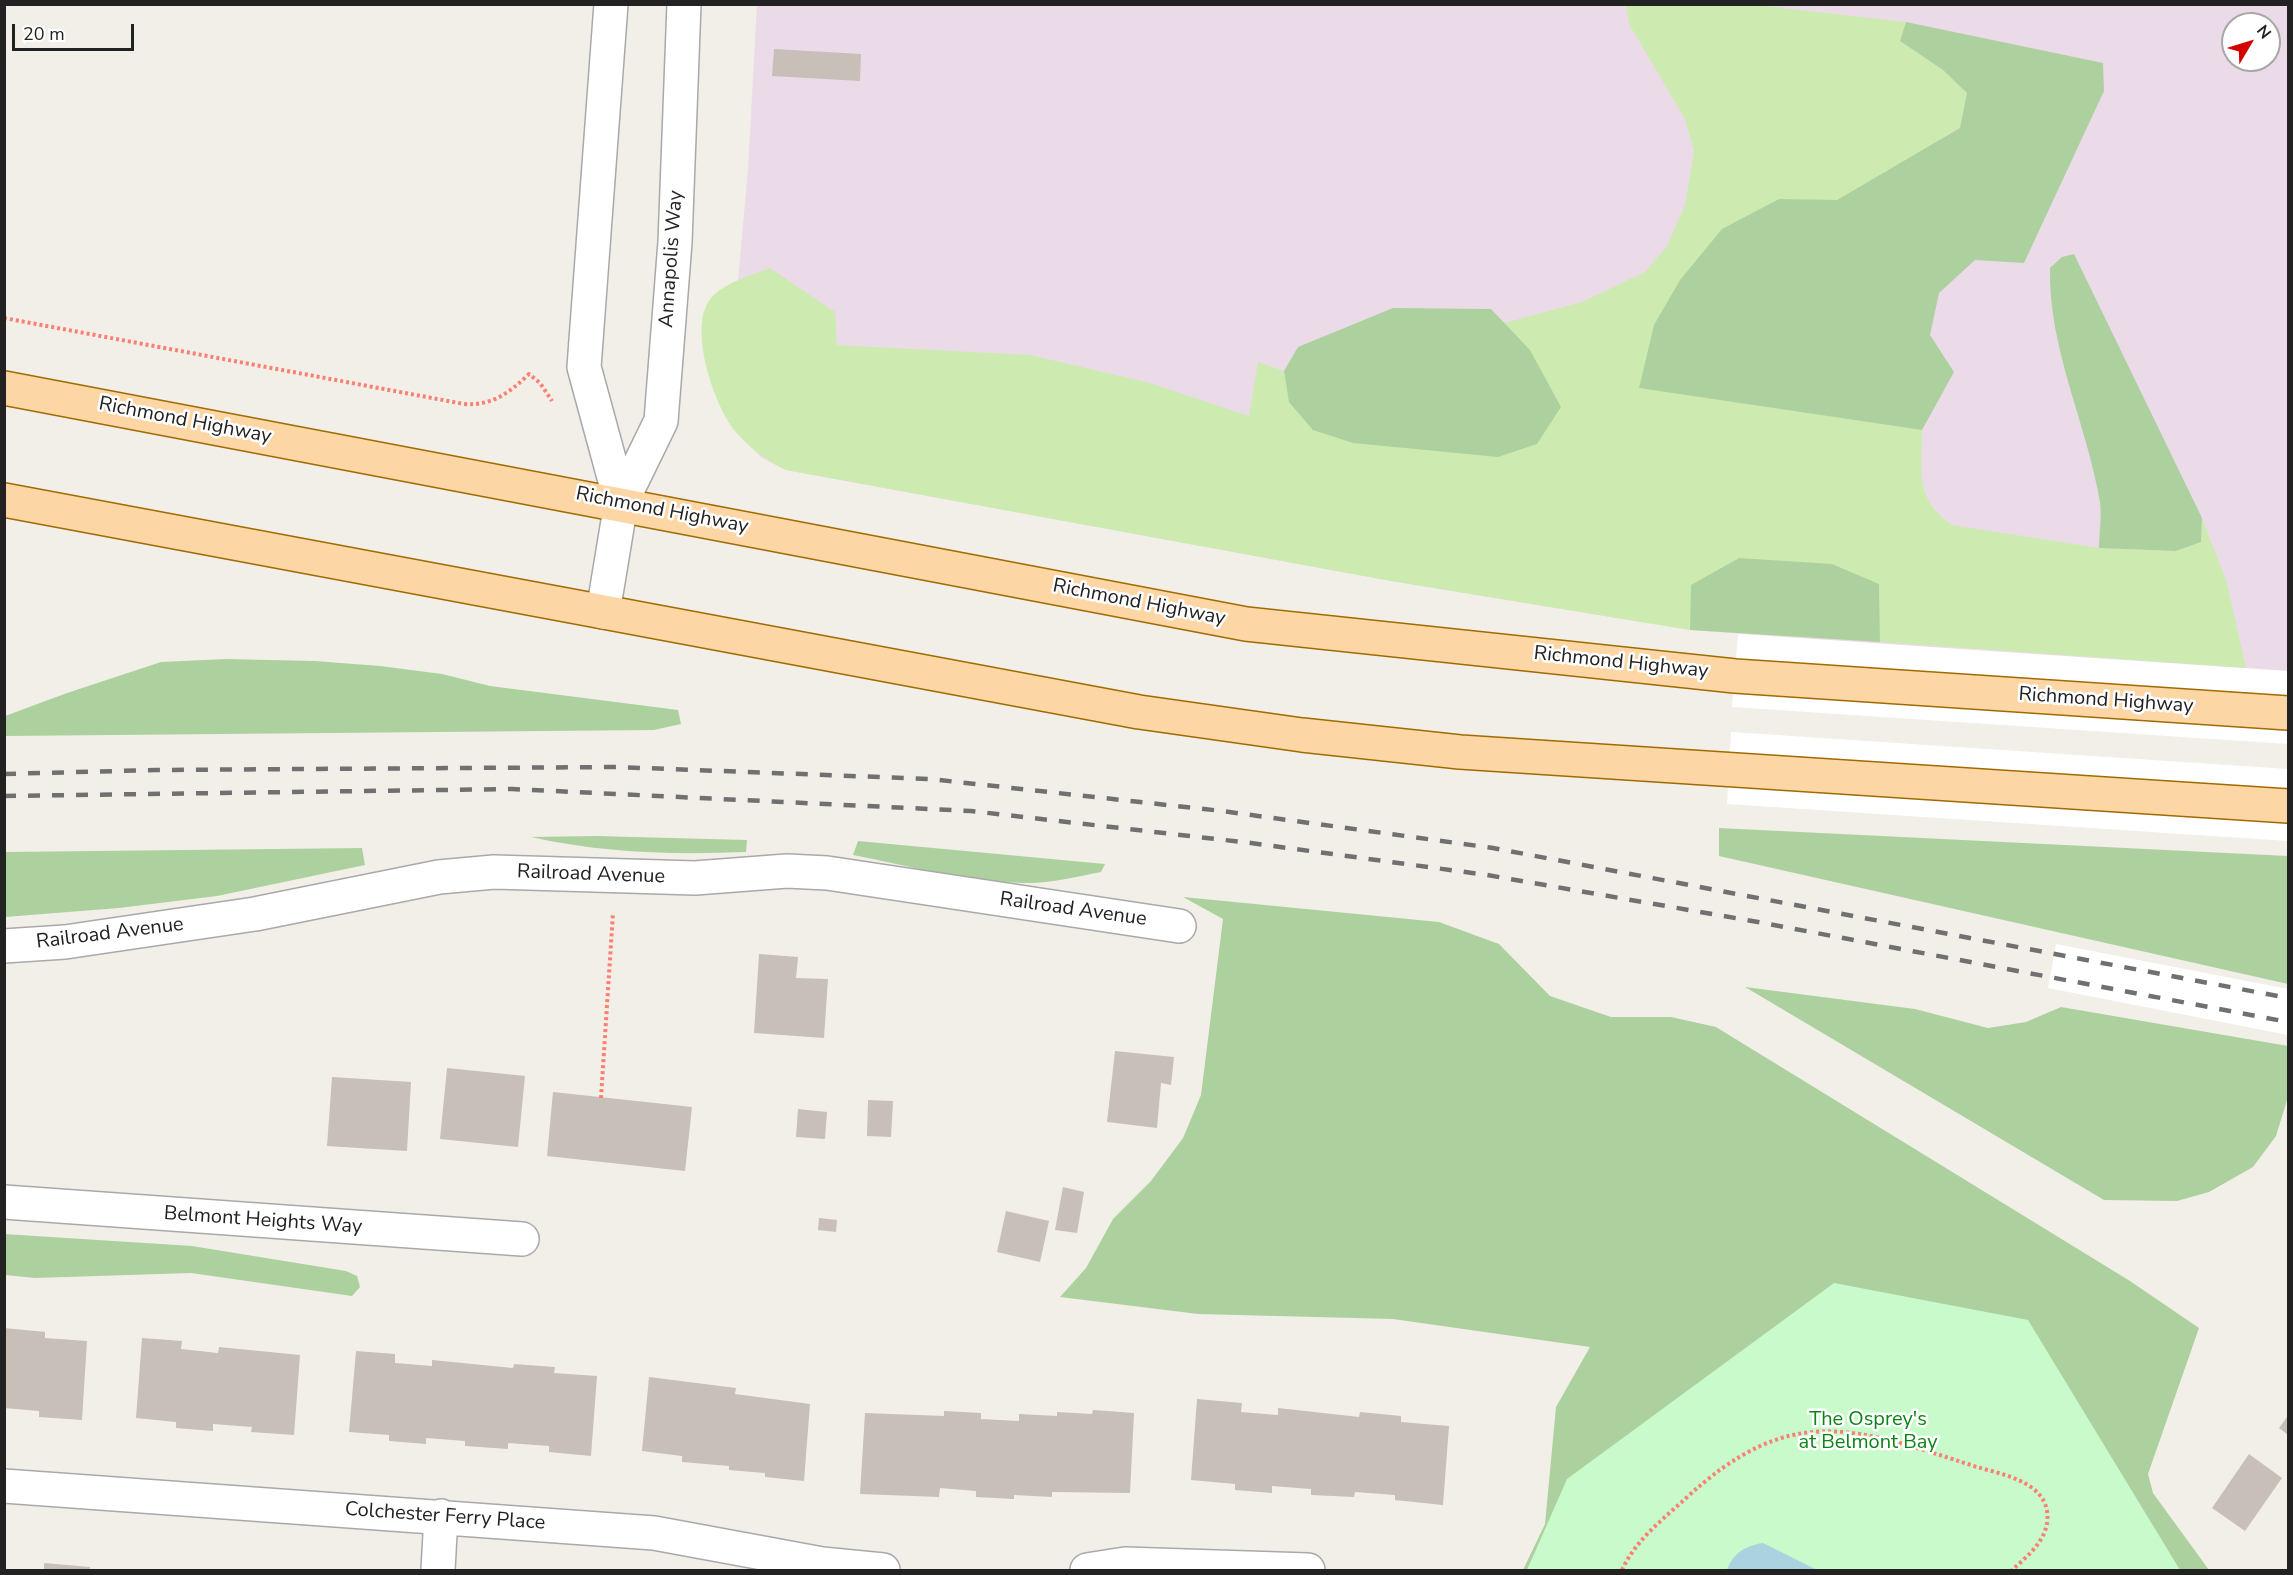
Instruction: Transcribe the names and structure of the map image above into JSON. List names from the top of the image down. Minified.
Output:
{"streets":{"main road":["Richmond Highway"],"street":["Annapolis Way","Railroad Avenue","Belmont Heights Way","Colchester Ferry Place"]},"crossings":[["Annapolis Way","Richmond Highway"]],"parks":["The Osprey's at Belmont Bay"],"scale_bar":"20 m","north":"top right"}
